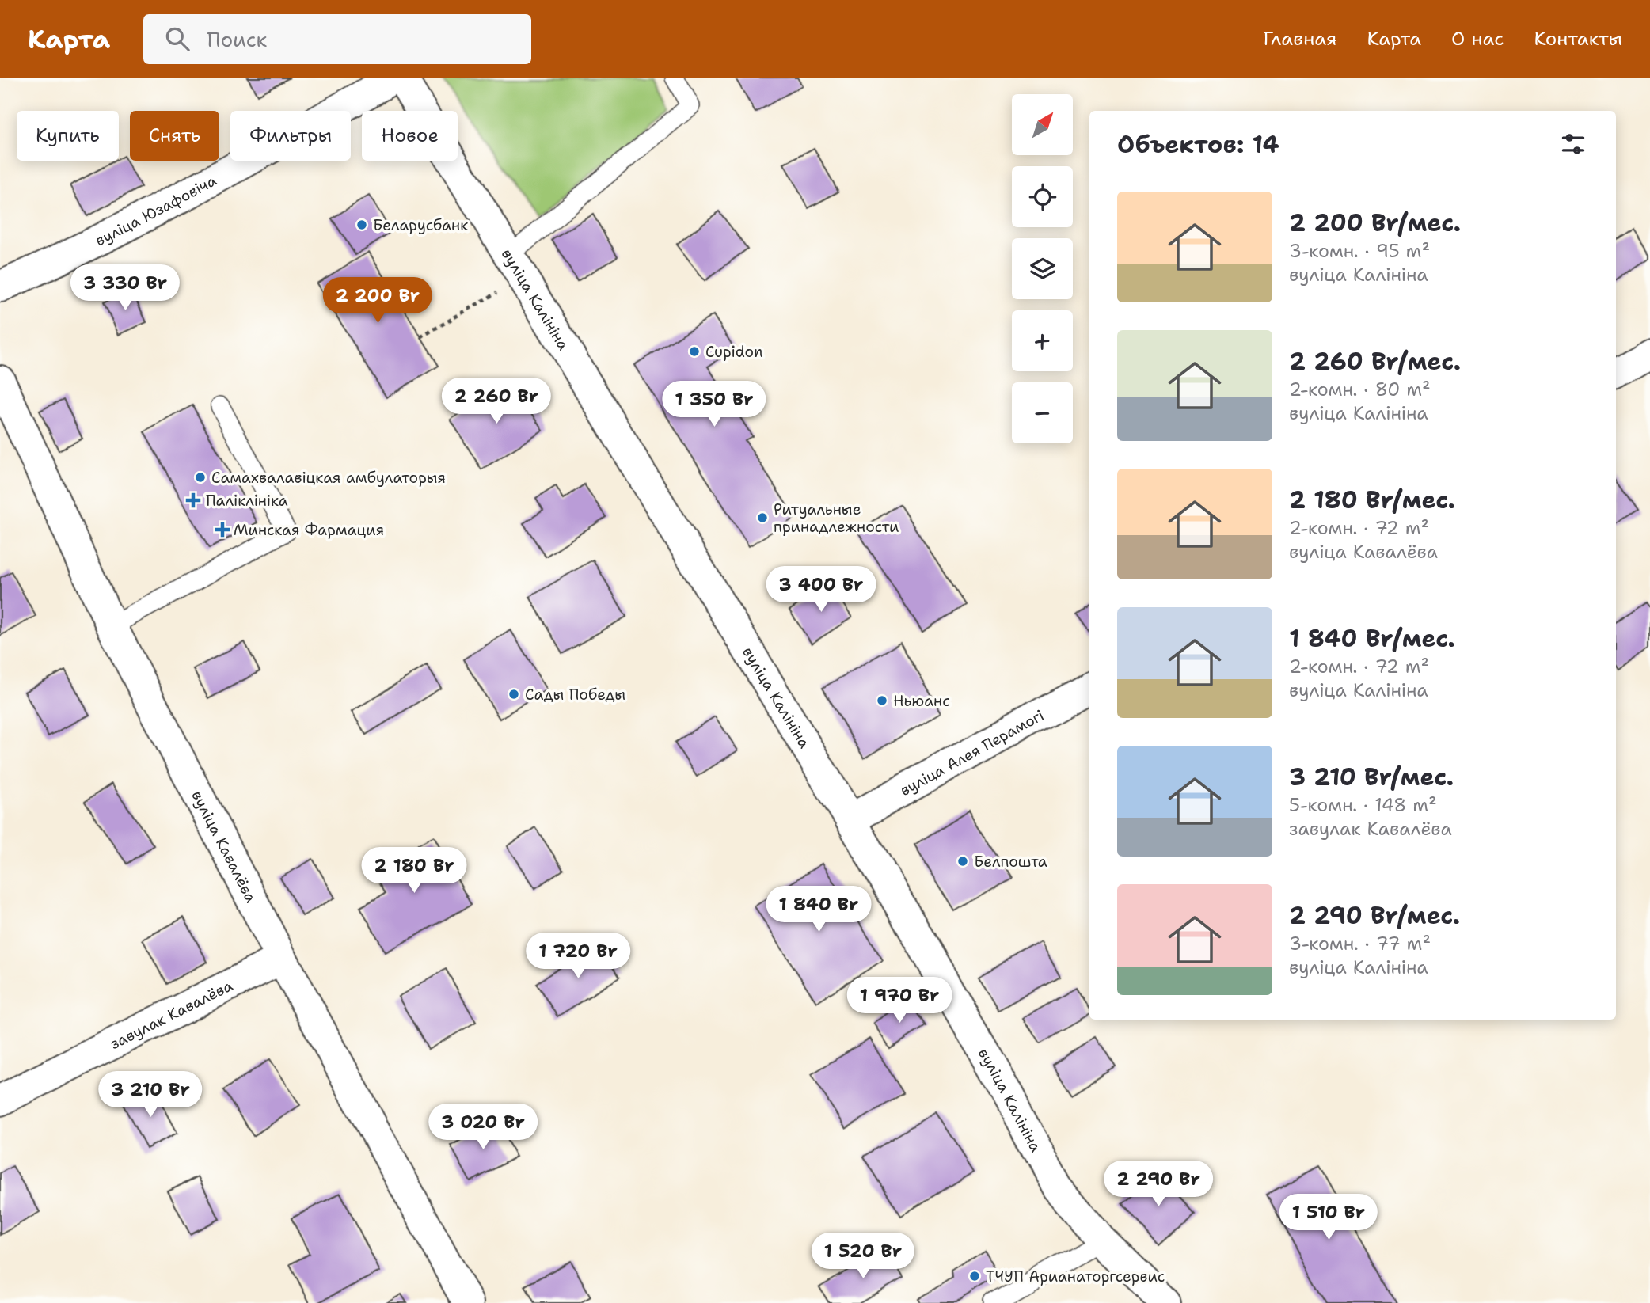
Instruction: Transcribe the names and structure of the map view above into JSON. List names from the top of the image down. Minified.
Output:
{"streets":{"street":["вуліца Юзафовіча","вуліца Калініна","вуліца Алея Перамогі","вуліца Кавалёва","завулак Кавалёва"]},"crossings":[["вуліца Калініна","вуліца Алея Перамогі"],["вуліца Кавалёва","завулак Кавалёва"]],"places":{"other":["Беларусбанк","Cupidon","Самахвалавіцкая амбулаторыя","Ритуальные принадлежности","Сады Победы","Ньюанс","Белпошта","ТЧУП Арианаторгсервис"],"health":["Паліклініка","Минская Фармация"]},"north":"top right","page":{"header":"Карта","search":"Поиск","nav":["Главная","Карта","О нас","Контакты"],"map_buttons":["+","−"],"chip":["Купить","Снять","Фильтры","Новое"],"heading":"Объектов: 14","list":[{"name":"2 200 Br/мес.","note":"3-комн. · 95 m² · вуліца Калініна"},{"name":"2 260 Br/мес.","note":"2-комн. · 80 m² · вуліца Калініна"},{"name":"2 180 Br/мес.","note":"2-комн. · 72 m² · вуліца Кавалёва"},{"name":"1 840 Br/мес.","note":"2-комн. · 72 m² · вуліца Калініна"},{"name":"3 210 Br/мес.","note":"5-комн. · 148 m² · завулак Кавалёва"},{"name":"2 290 Br/мес.","note":"3-комн. · 77 m² · вуліца Калініна"}],"price":["3 330 Br","2 200 Br","2 260 Br","1 350 Br","3 400 Br","2 180 Br","1 840 Br","1 720 Br","1 970 Br","3 210 Br","3 020 Br","2 290 Br","1 510 Br","1 520 Br"]}}
